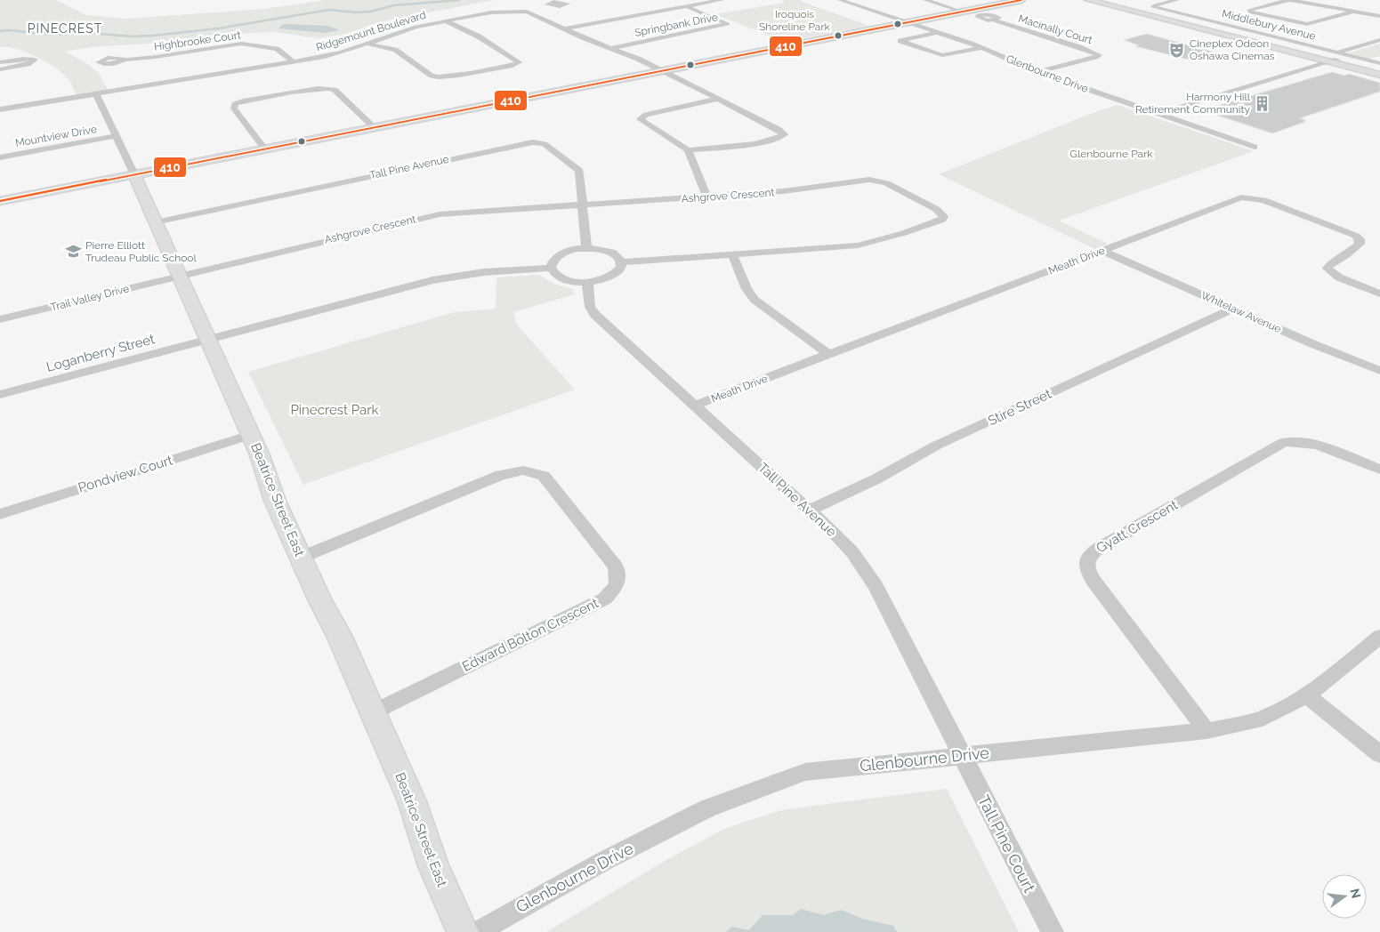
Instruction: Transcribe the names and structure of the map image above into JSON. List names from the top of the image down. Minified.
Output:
{"streets":{"street":["Springbank Drive","Middlebury Avenue","Macinally Court","Ridgemount Boulevard","Highbrooke Court","Glenbourne Drive","Mountview Drive","Tall Pine Avenue","Ashgrove Crescent","Meath Drive","Trail Valley Drive","Whitelaw Avenue","Loganberry Street","Stire Street","Pondview Court","Beatrice Street East","Gyatt Crescent","Edward Bolton Crescent","Tall Pine Court"]},"crossings":[["Springbank Drive","Ridgemount Boulevard"],["Macinally Court","Glenbourne Drive"],["Ridgemount Boulevard","Highbrooke Court"],["Ridgemount Boulevard","Beatrice Street East"],["Glenbourne Drive","Tall Pine Avenue"],["Glenbourne Drive","Gyatt Crescent"],["Glenbourne Drive","Tall Pine Court"],["Mountview Drive","Beatrice Street East"],["Tall Pine Avenue","Ashgrove Crescent"],["Tall Pine Avenue","Meath Drive"],["Tall Pine Avenue","Stire Street"],["Tall Pine Avenue","Beatrice Street East"],["Tall Pine Avenue","Tall Pine Court"],["Ashgrove Crescent","Trail Valley Drive"],["Ashgrove Crescent","Beatrice Street East"],["Meath Drive","Whitelaw Avenue"],["Trail Valley Drive","Beatrice Street East"],["Whitelaw Avenue","Stire Street"],["Loganberry Street","Beatrice Street East"],["Pondview Court","Beatrice Street East"],["Beatrice Street East","Edward Bolton Crescent"]],"districts":["PINECREST"],"parks":["Iroquois Shoreline Park","Glenbourne Park","Pinecrest Park"],"places":{"theatre":["Cineplex Odeon Oshawa Cinemas"],"building":["Harmony Hill Retirement Community"],"school or university":["Pierre Elliott Trudeau Public School"]},"lines":["transit line 410"],"north":"right"}
